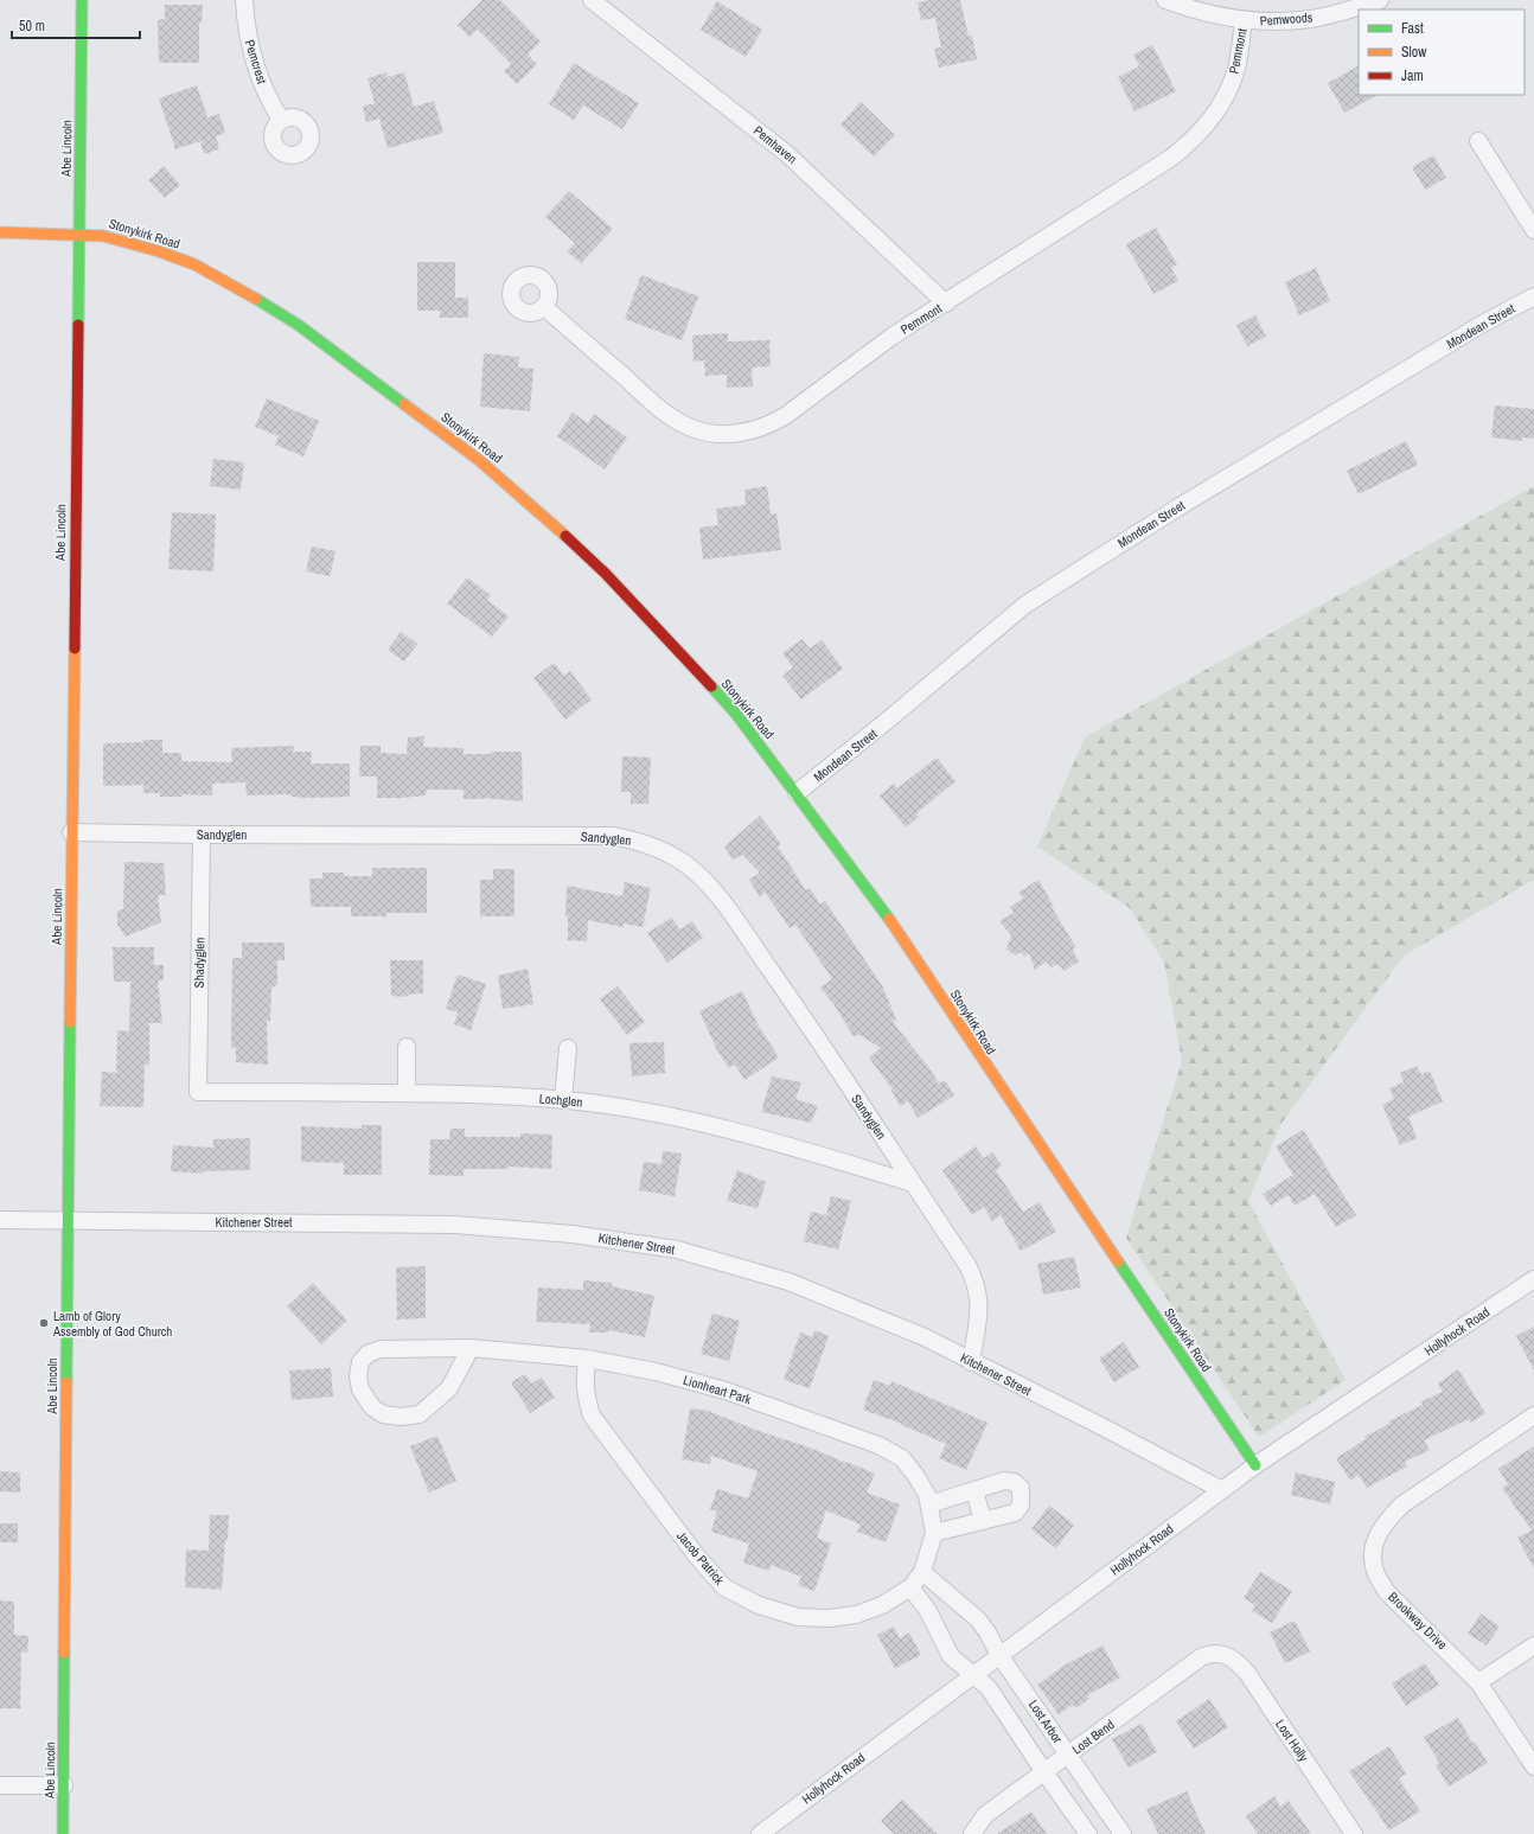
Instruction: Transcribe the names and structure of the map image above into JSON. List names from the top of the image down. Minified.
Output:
{"streets":{"street":["Pemwoods","Pemmont","Pemcrest","Pemhaven","Abe Lincoln","Stonykirk Road","Mondean Street","Sandyglen","Shadyglen","Lochglen","Kitchener Street","Hollyhock Road","Lionheart Park","Jacob Patrick","Brookway Drive","Lost Arbor","Lost Bend","Lost Holly"]},"crossings":[["Pemwoods","Pemmont"],["Pemmont","Pemhaven"],["Abe Lincoln","Stonykirk Road"],["Abe Lincoln","Sandyglen"],["Abe Lincoln","Kitchener Street"],["Stonykirk Road","Mondean Street"],["Stonykirk Road","Hollyhock Road"],["Sandyglen","Shadyglen"],["Sandyglen","Lochglen"],["Sandyglen","Kitchener Street"],["Shadyglen","Lochglen"],["Kitchener Street","Hollyhock Road"],["Hollyhock Road","Lost Arbor"],["Lionheart Park","Jacob Patrick"],["Lost Arbor","Lost Bend"],["Lost Bend","Lost Holly"]],"places":["Lamb of Glory Assembly of God Church"],"legend":["Fast","Slow","Jam"],"scale_bar":"50 m"}
